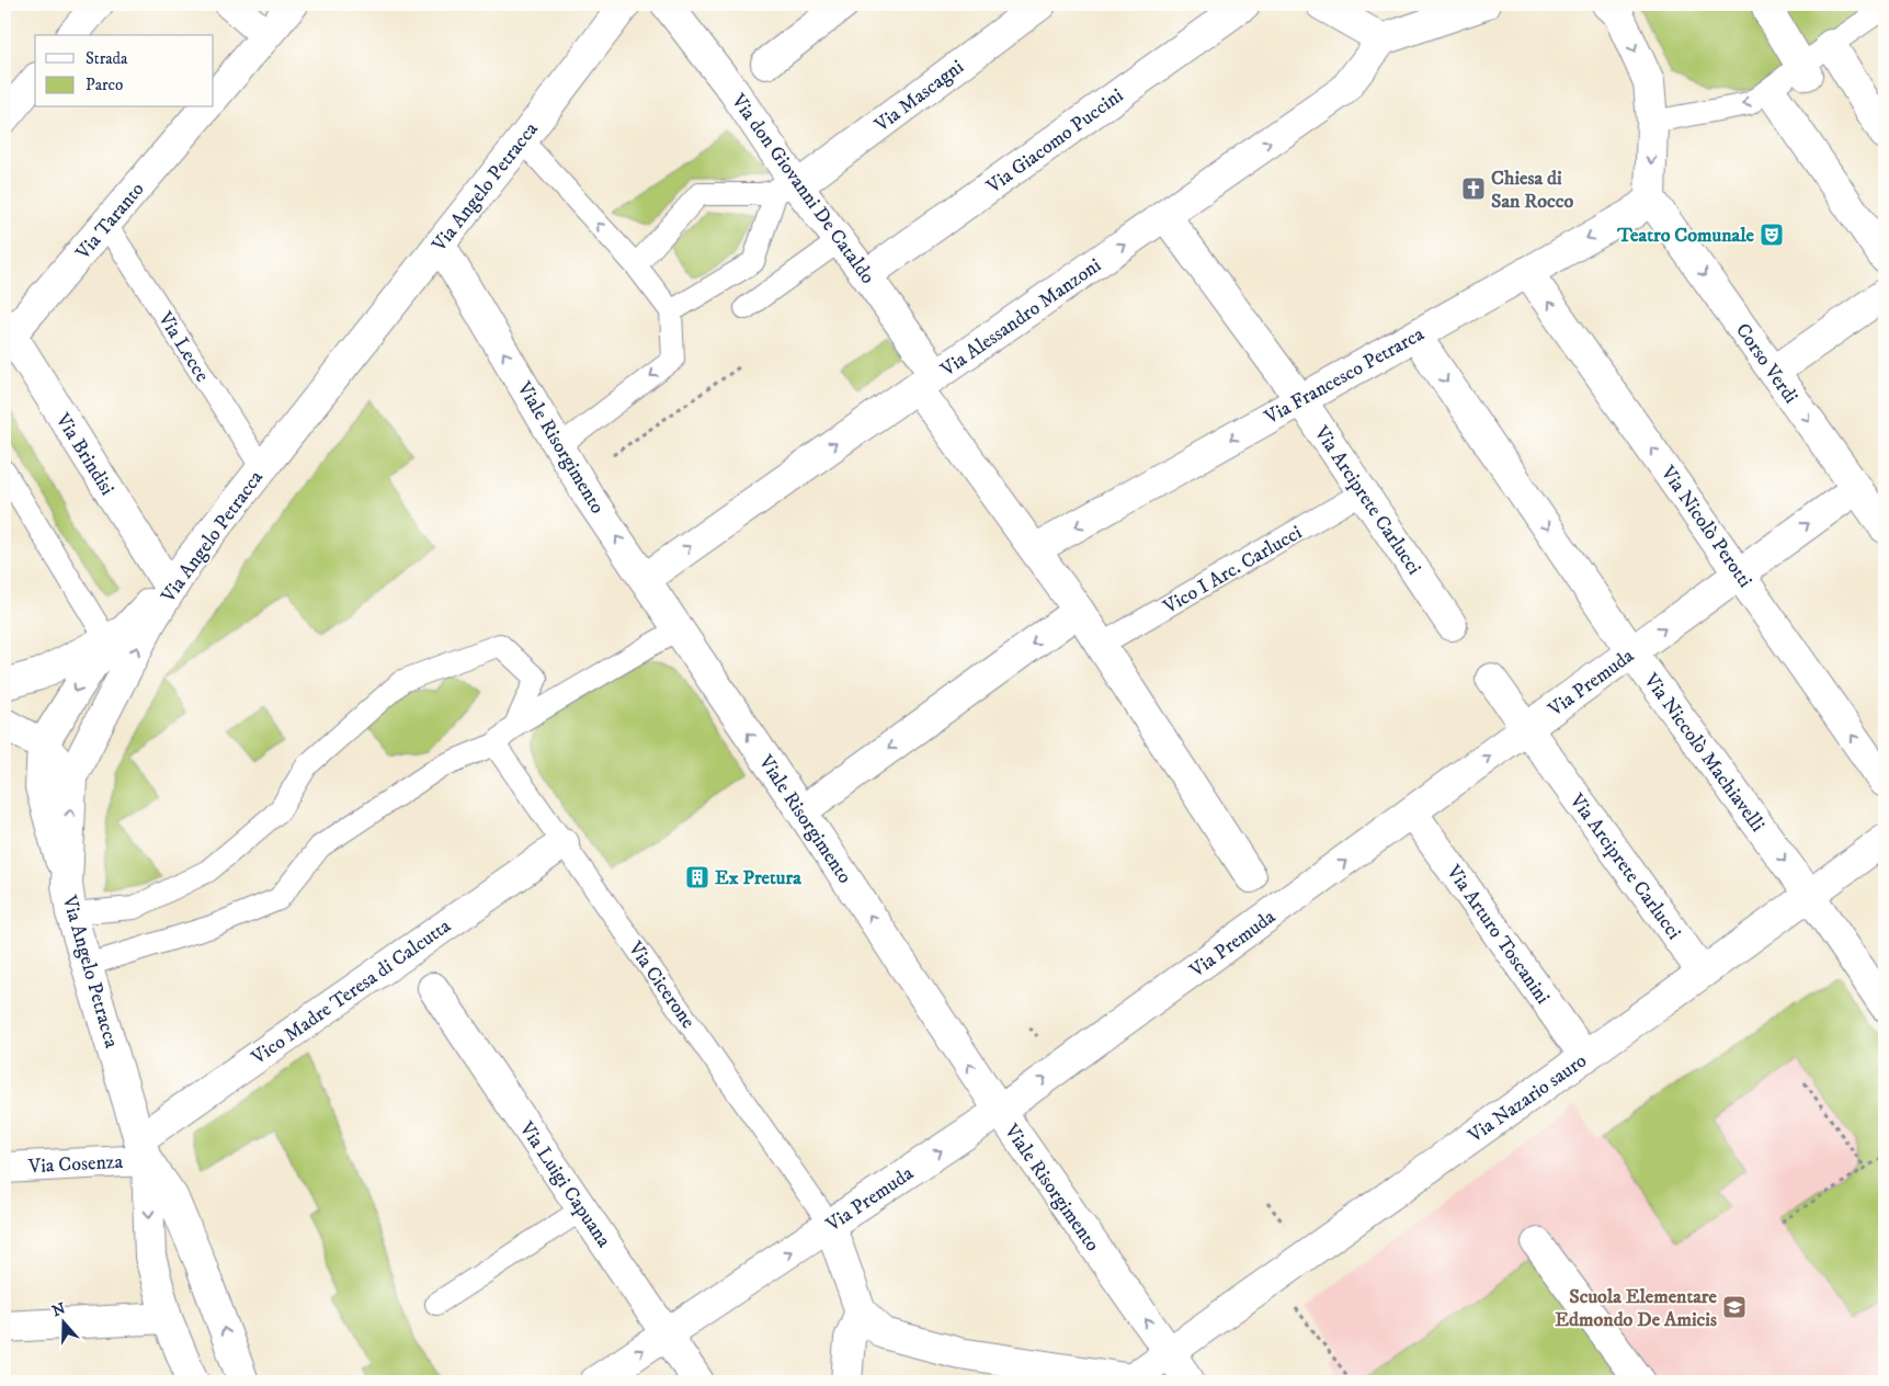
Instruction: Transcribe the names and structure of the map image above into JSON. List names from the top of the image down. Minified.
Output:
{"streets":{"street":["Via Mascagni","Via Giacomo Puccini","Via Angelo Petracca","Via don Giovanni De Cataldo","Via Taranto","Via Alessandro Manzoni","Corso Verdi","Via Francesco Petrarca","Viale Risorgimento","Via Brindisi","Via Arciprete Carlucci","Via Nicolò Perotti","Via Premuda","Via Niccolò Machiavelli","Via Arturo Toscanini","Vico Madre Teresa di Calcutta","Via Nazario sauro","Via Cosenza","Via Luigi Capuana"],"lane":["Via Lecce","Vico I Arc. Carlucci","Via Cicerone"]},"crossings":[["Via Mascagni","Via don Giovanni De Cataldo"],["Via Giacomo Puccini","Via don Giovanni De Cataldo"],["Via Angelo Petracca","Via Lecce"],["Via Angelo Petracca","Viale Risorgimento"],["Via Angelo Petracca","Vico Madre Teresa di Calcutta"],["Via Angelo Petracca","Via Cosenza"],["Via don Giovanni De Cataldo","Via Alessandro Manzoni"],["Via don Giovanni De Cataldo","Via Francesco Petrarca"],["Via don Giovanni De Cataldo","Vico I Arc. Carlucci"],["Via Taranto","Via Lecce"],["Via Taranto","Via Brindisi"],["Via Alessandro Manzoni","Viale Risorgimento"],["Via Alessandro Manzoni","Via Arciprete Carlucci"],["Corso Verdi","Via Francesco Petrarca"],["Corso Verdi","Via Premuda"],["Via Francesco Petrarca","Via Arciprete Carlucci"],["Via Francesco Petrarca","Via Nicolò Perotti"],["Via Francesco Petrarca","Via Niccolò Machiavelli"],["Viale Risorgimento","Via Premuda"],["Viale Risorgimento","Via Nazario sauro"],["Via Arciprete Carlucci","Vico I Arc. Carlucci"],["Via Arciprete Carlucci","Via Premuda"],["Via Arciprete Carlucci","Via Nazario sauro"],["Via Nicolò Perotti","Via Premuda"],["Via Premuda","Via Niccolò Machiavelli"],["Via Premuda","Via Arturo Toscanini"],["Via Premuda","Via Cicerone"],["Via Premuda","Via Luigi Capuana"],["Via Niccolò Machiavelli","Via Nazario sauro"],["Via Arturo Toscanini","Via Nazario sauro"],["Via Cicerone","Vico Madre Teresa di Calcutta"],["Vico Madre Teresa di Calcutta","Via Cosenza"]],"one_way":["Via Alessandro Manzoni","Via Francesco Petrarca","Viale Risorgimento","Via Nicolò Perotti","Via Premuda","Via Niccolò Machiavelli"],"places":{"church":["Chiesa di San Rocco"],"theatre":["Teatro Comunale"],"building":["Ex Pretura"],"school or university":["Scuola Elementare Edmondo De Amicis"]},"legend":["Strada","Parco"],"north":"top"}
